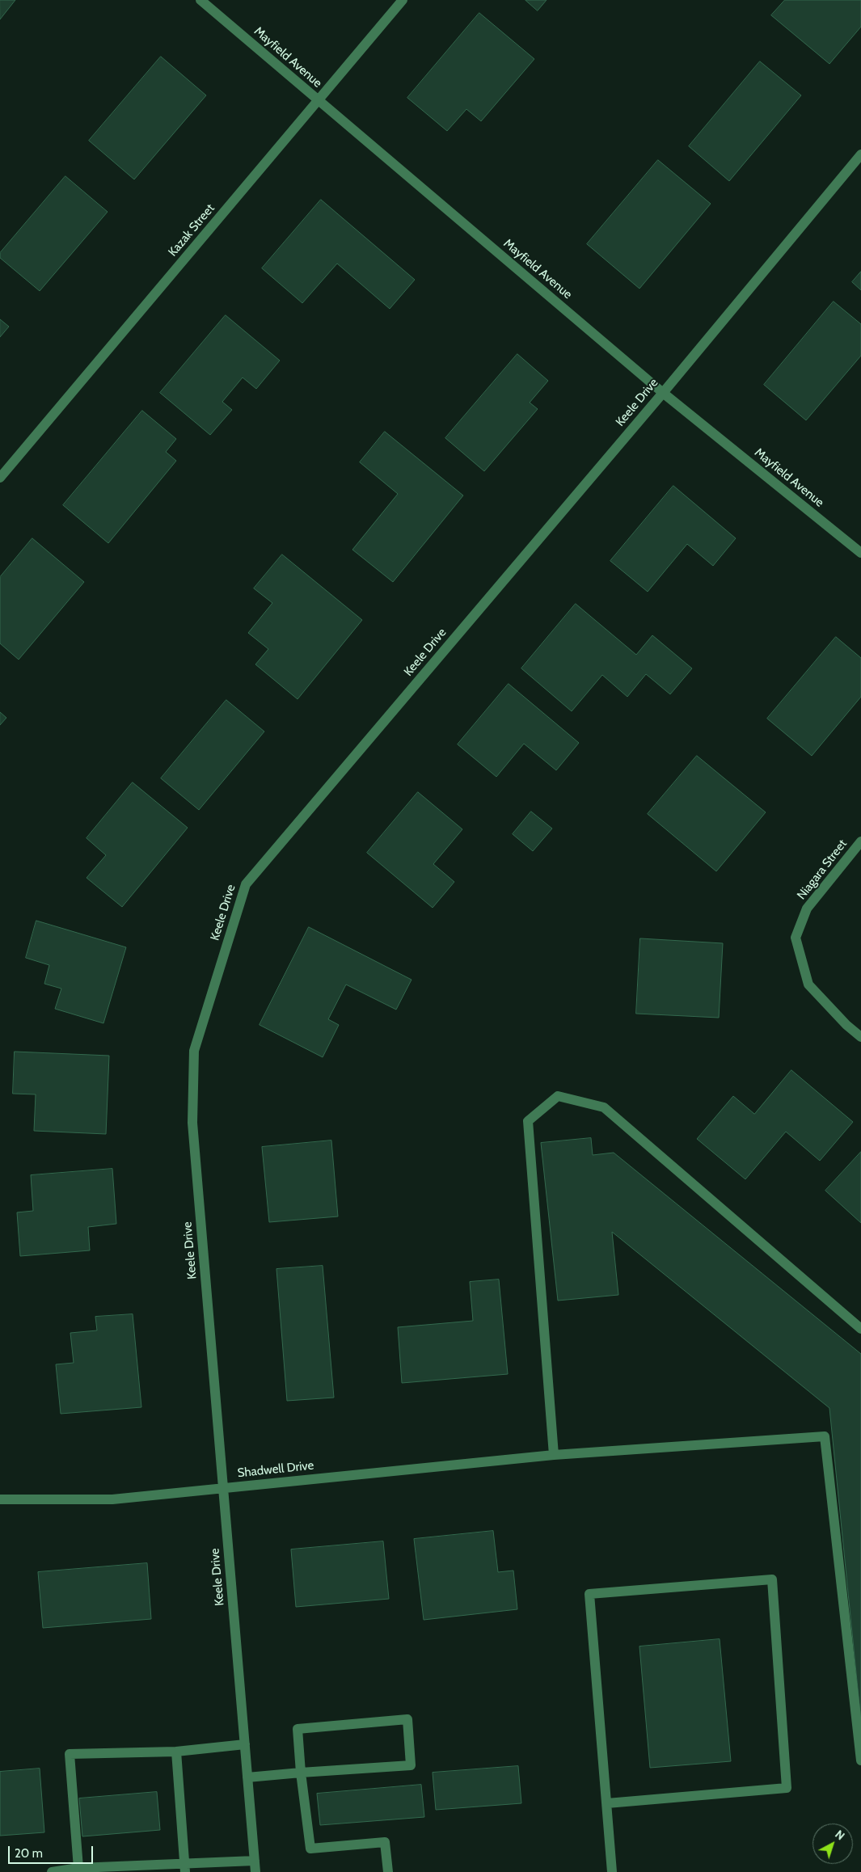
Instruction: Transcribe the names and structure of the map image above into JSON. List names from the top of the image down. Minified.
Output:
{"streets":{"street":["Mayfield Avenue","Kazak Street","Keele Drive","Niagara Street","Shadwell Drive"]},"crossings":[["Mayfield Avenue","Kazak Street"],["Mayfield Avenue","Keele Drive"],["Keele Drive","Shadwell Drive"]],"scale_bar":"20 m","north":"top right"}
